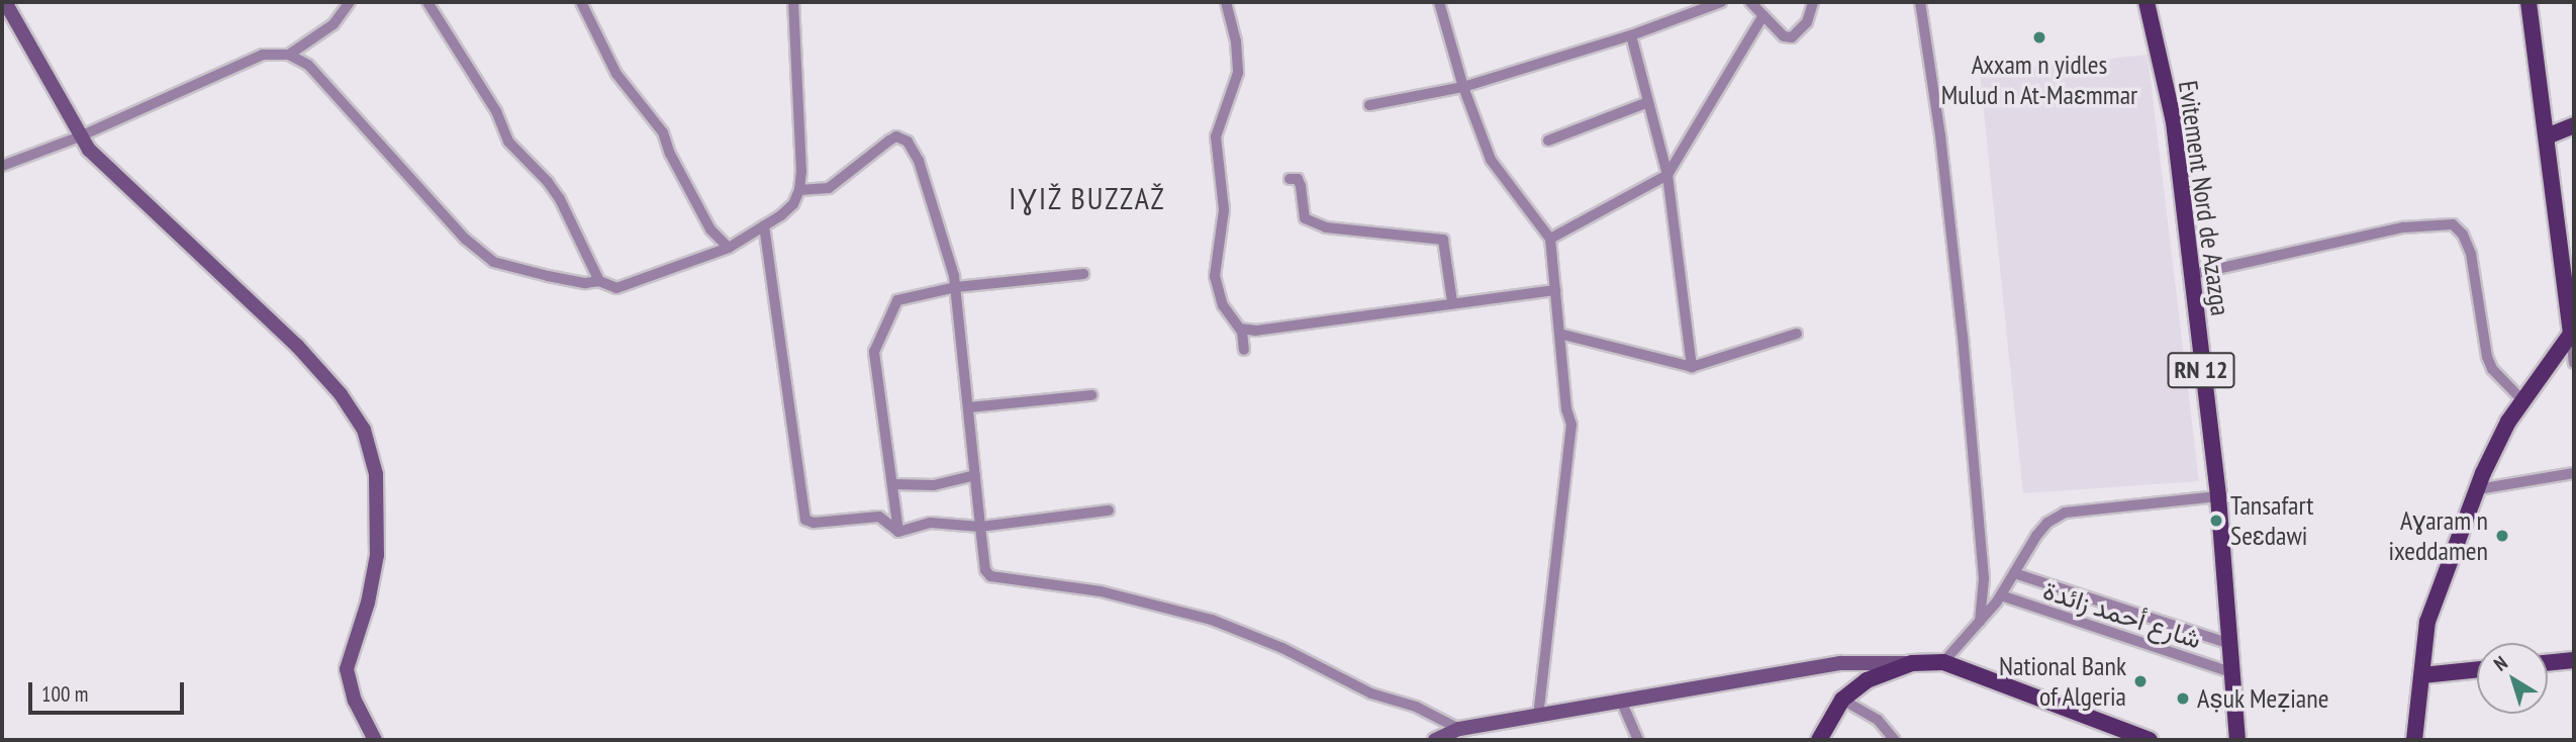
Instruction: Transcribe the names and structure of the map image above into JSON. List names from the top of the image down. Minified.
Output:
{"streets":{"main road":["Evitement Nord de Azazga","RN 12"],"street":["شارع أحمد زائدة"]},"crossings":[["Evitement Nord de Azazga","شارع أحمد زائدة"]],"districts":["IƔIŽ BUZZAŽ"],"places":["Axxam n yidles Mulud n At-Maɛmmar","Tansafart Seɛdawi","Aɣaram n ixeddamen","National Bank of Algeria","Aṣuk Meẓiane"],"scale_bar":"100 m","north":"top left"}
